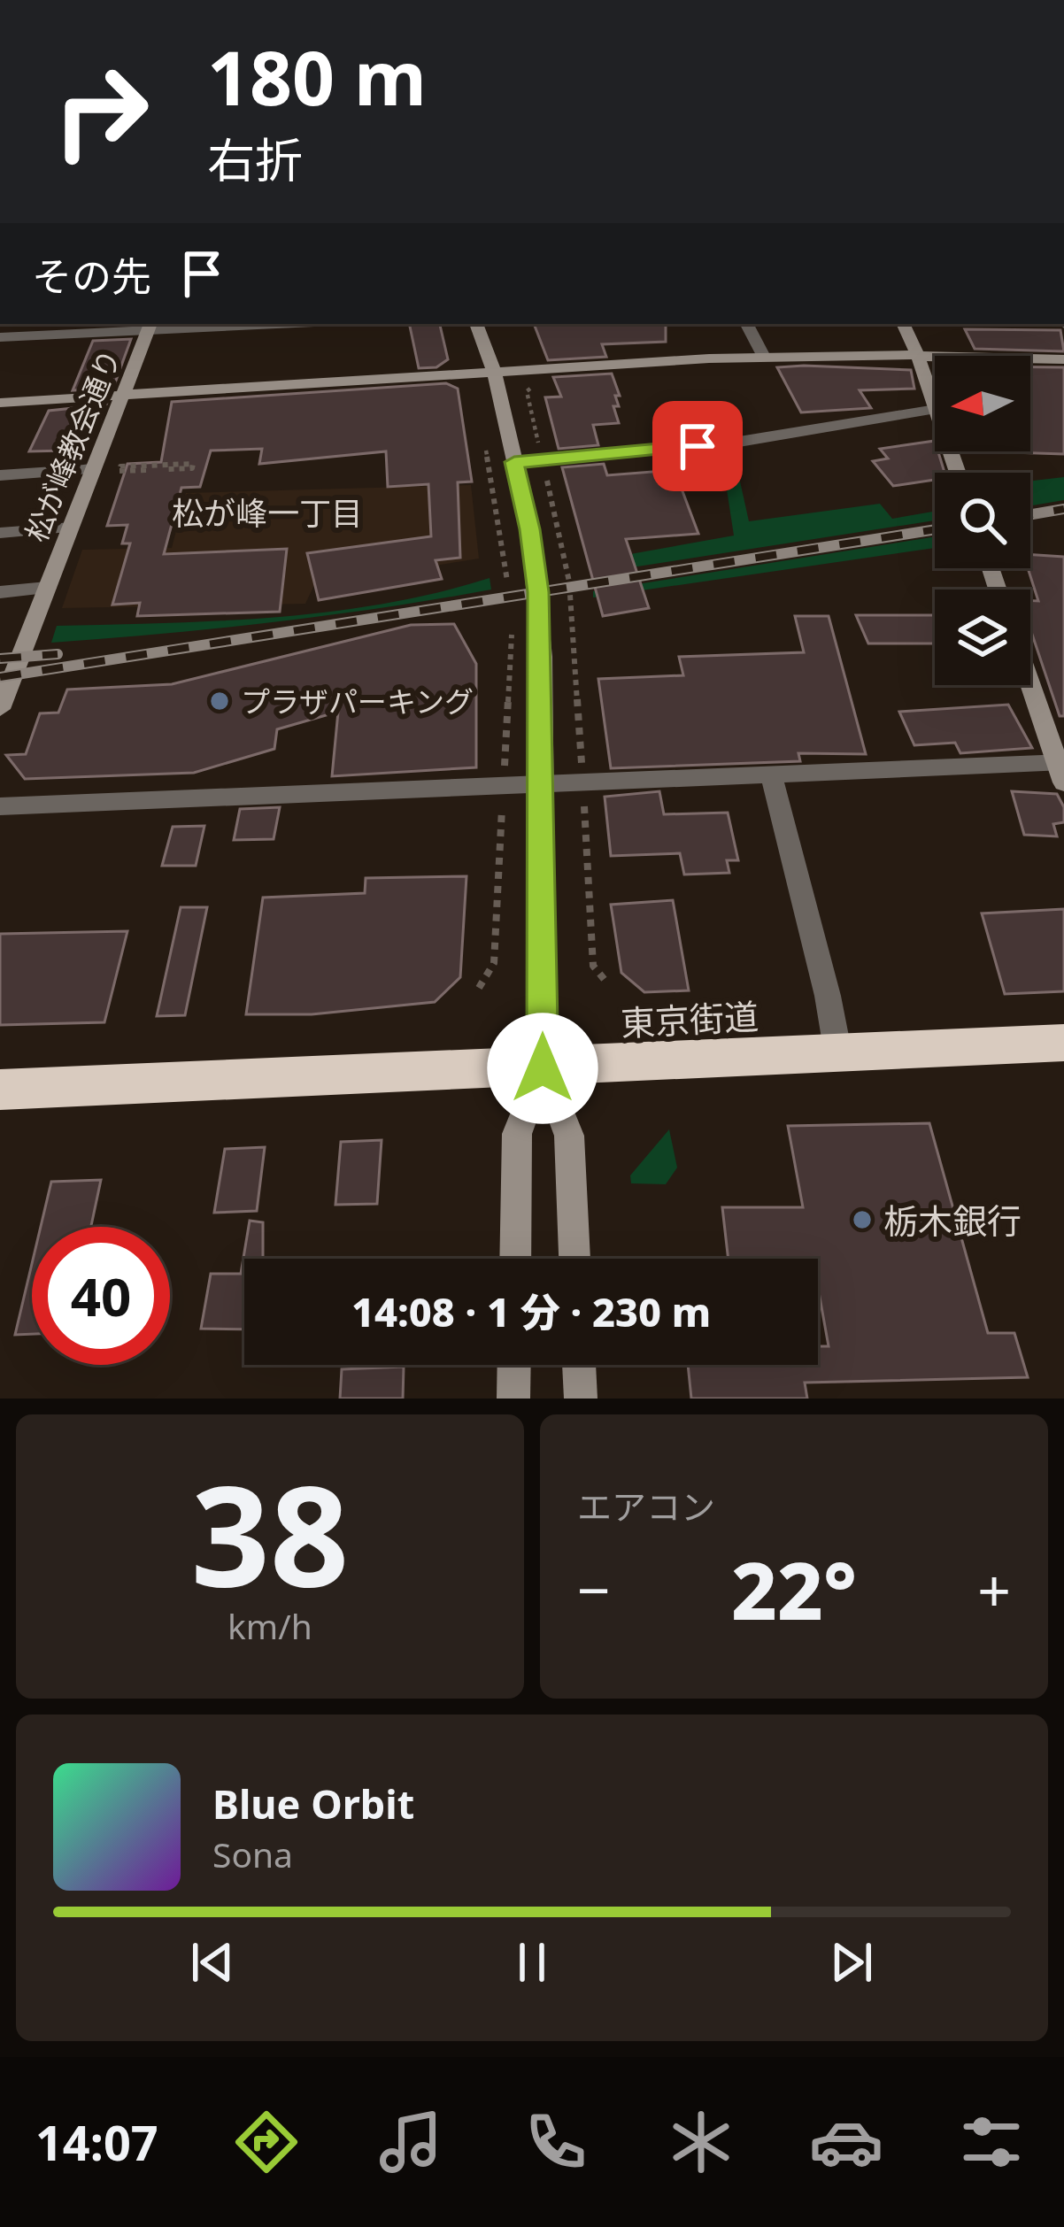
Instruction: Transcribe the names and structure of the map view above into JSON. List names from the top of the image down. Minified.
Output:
{"streets":{"highway":["東京街道"],"street":["松が峰教会通り"]},"districts":["松が峰一丁目"],"places":["プラザパーキング","栃木銀行"],"north":"left","page":{"turn":["180 m","右折"],"then":"その先","limit":"40","trip":"14:08 · 1 分 · 230 m","tile":[["38","km/h"],"エアコン"],"heat":["−","22°","+"],"song":["Blue Orbit","Sona"],"tabs":"14:07"}}
